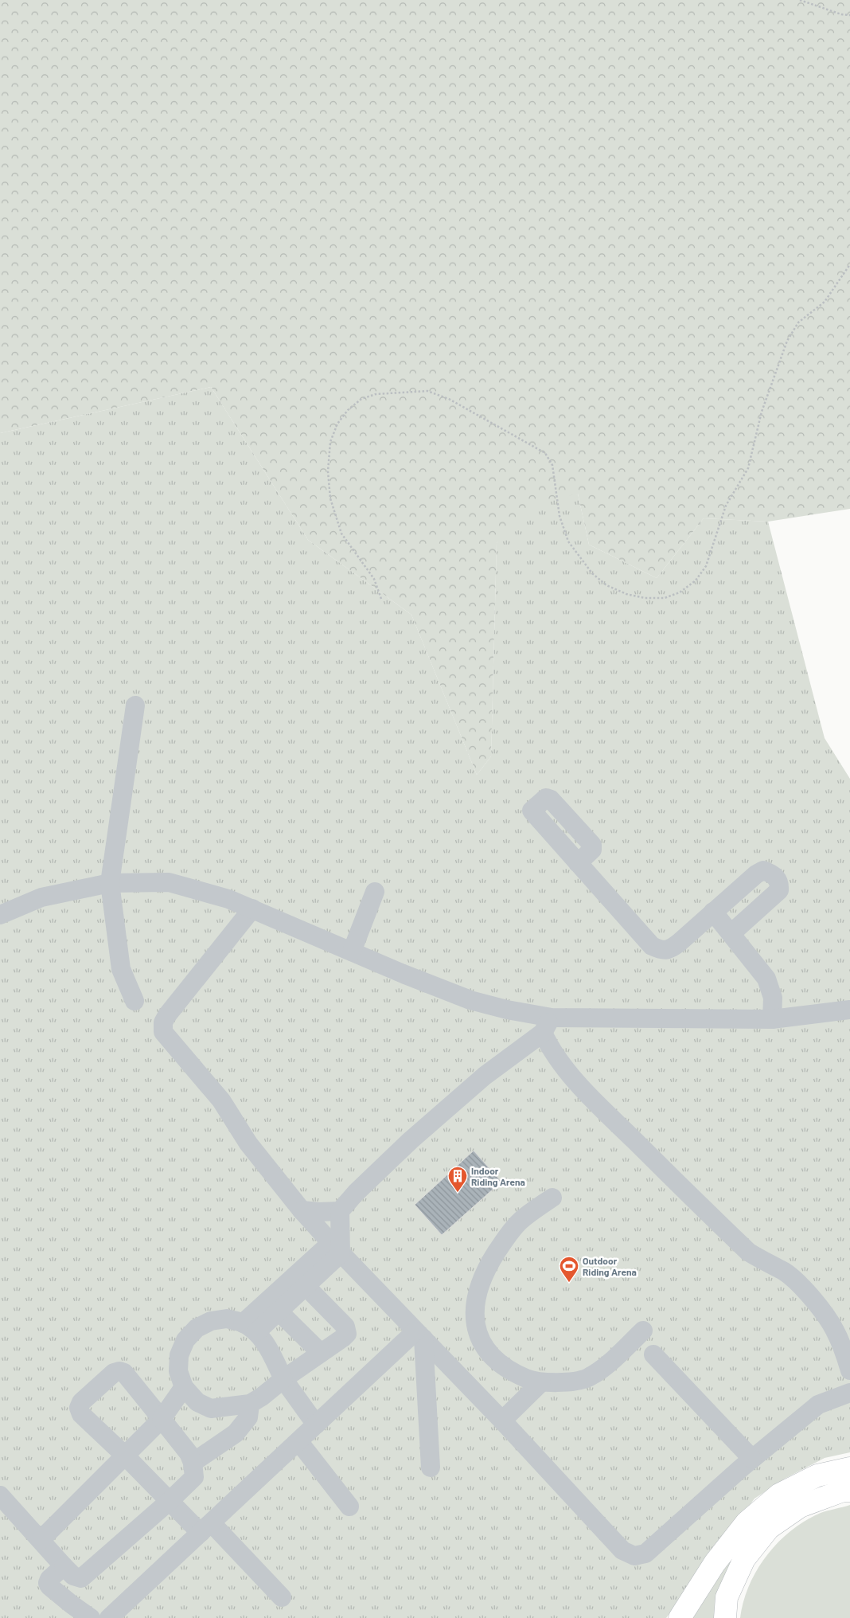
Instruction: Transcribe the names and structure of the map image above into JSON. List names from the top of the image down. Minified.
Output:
{"places":{"building":["Indoor Riding Arena"],"sports":["Outdoor Riding Arena"]}}
